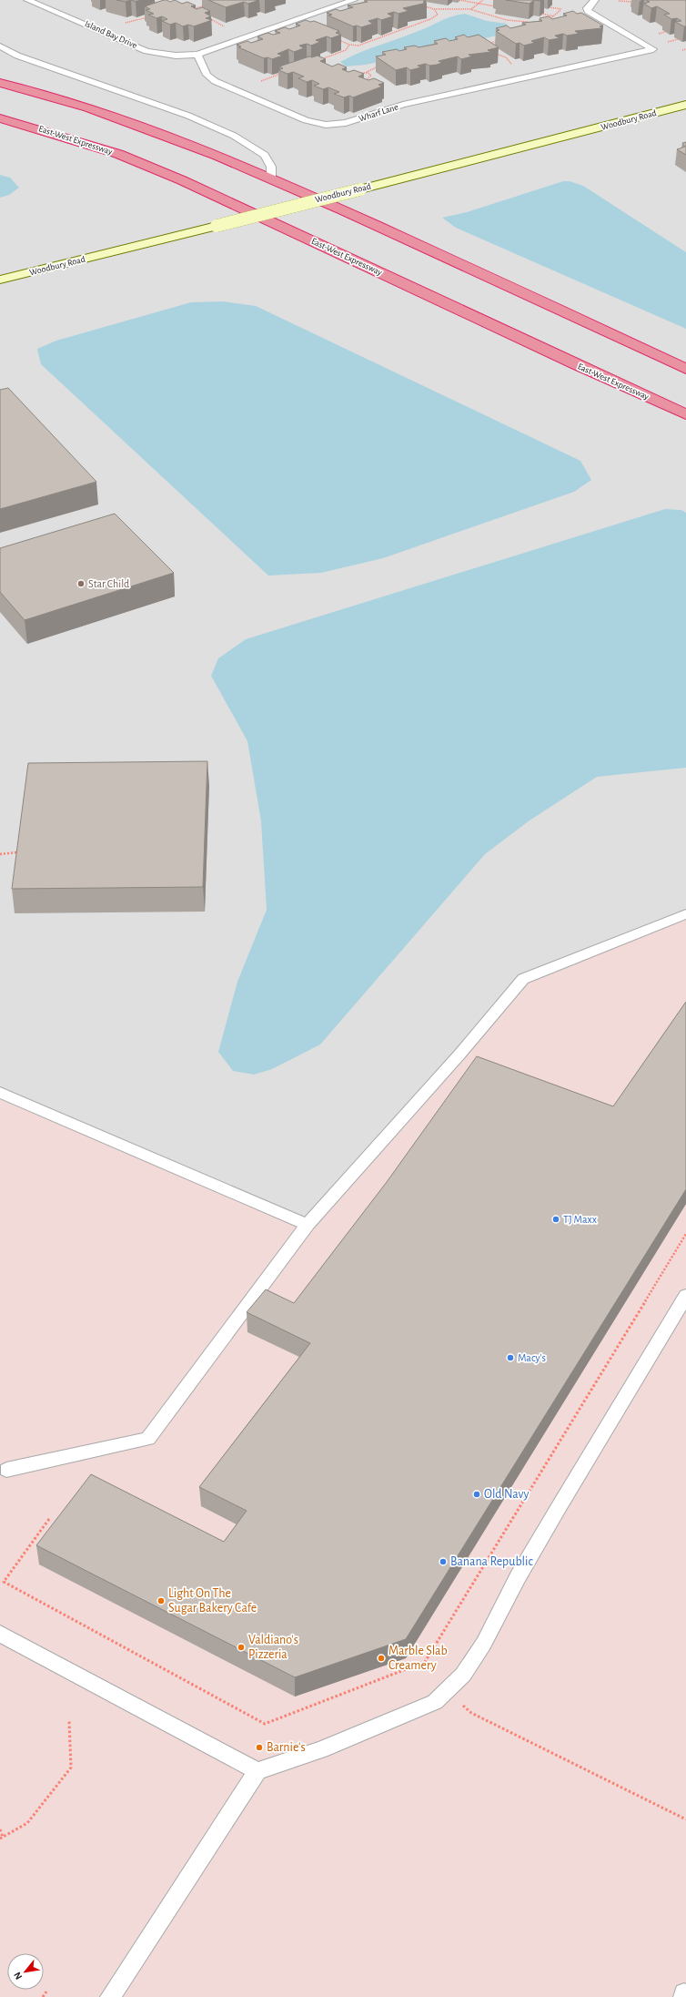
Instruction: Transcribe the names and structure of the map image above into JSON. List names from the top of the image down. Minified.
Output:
{"streets":{"highway":["East-West Expressway"],"street":["Woodbury Road"],"lane":["Island Bay Drive","Wharf Lane"]},"crossings":[["Island Bay Drive","Wharf Lane"]],"places":["Star Child","TJ Maxx","Macy's","Old Navy","Banana Republic","Light On The Sugar Bakery Cafe","Valdiano's Pizzeria","Marble Slab Creamery","Barnie's"],"north":"bottom left"}
